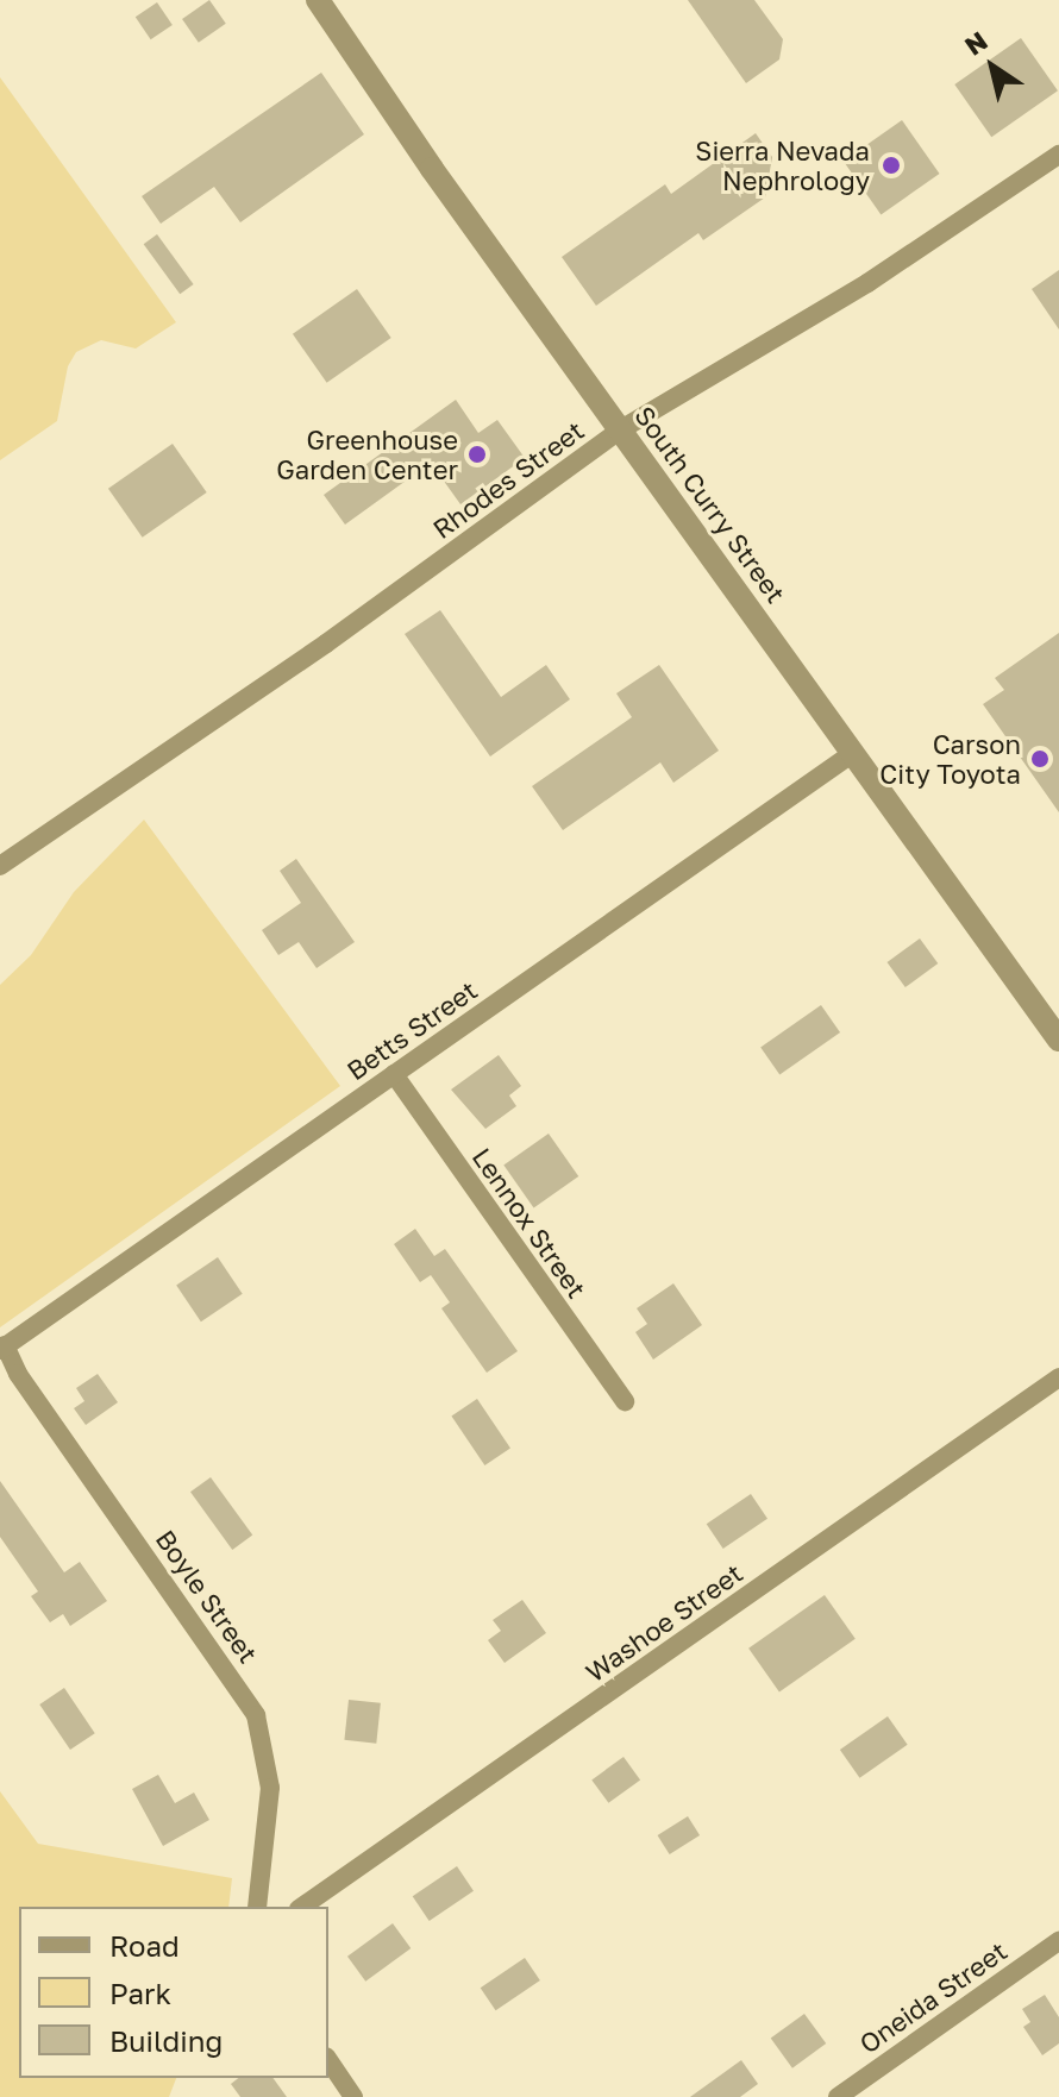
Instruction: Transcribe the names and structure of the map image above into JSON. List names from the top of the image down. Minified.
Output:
{"streets":{"street":["Rhodes Street","South Curry Street","Betts Street","Lennox Street","Boyle Street","Washoe Street","Oneida Street"]},"crossings":[["Rhodes Street","South Curry Street"],["South Curry Street","Betts Street"],["Betts Street","Lennox Street"],["Betts Street","Boyle Street"]],"places":["Sierra Nevada Nephrology","Greenhouse Garden Center","Carson City Toyota"],"legend":["Road","Park","Building"],"north":"top left"}
